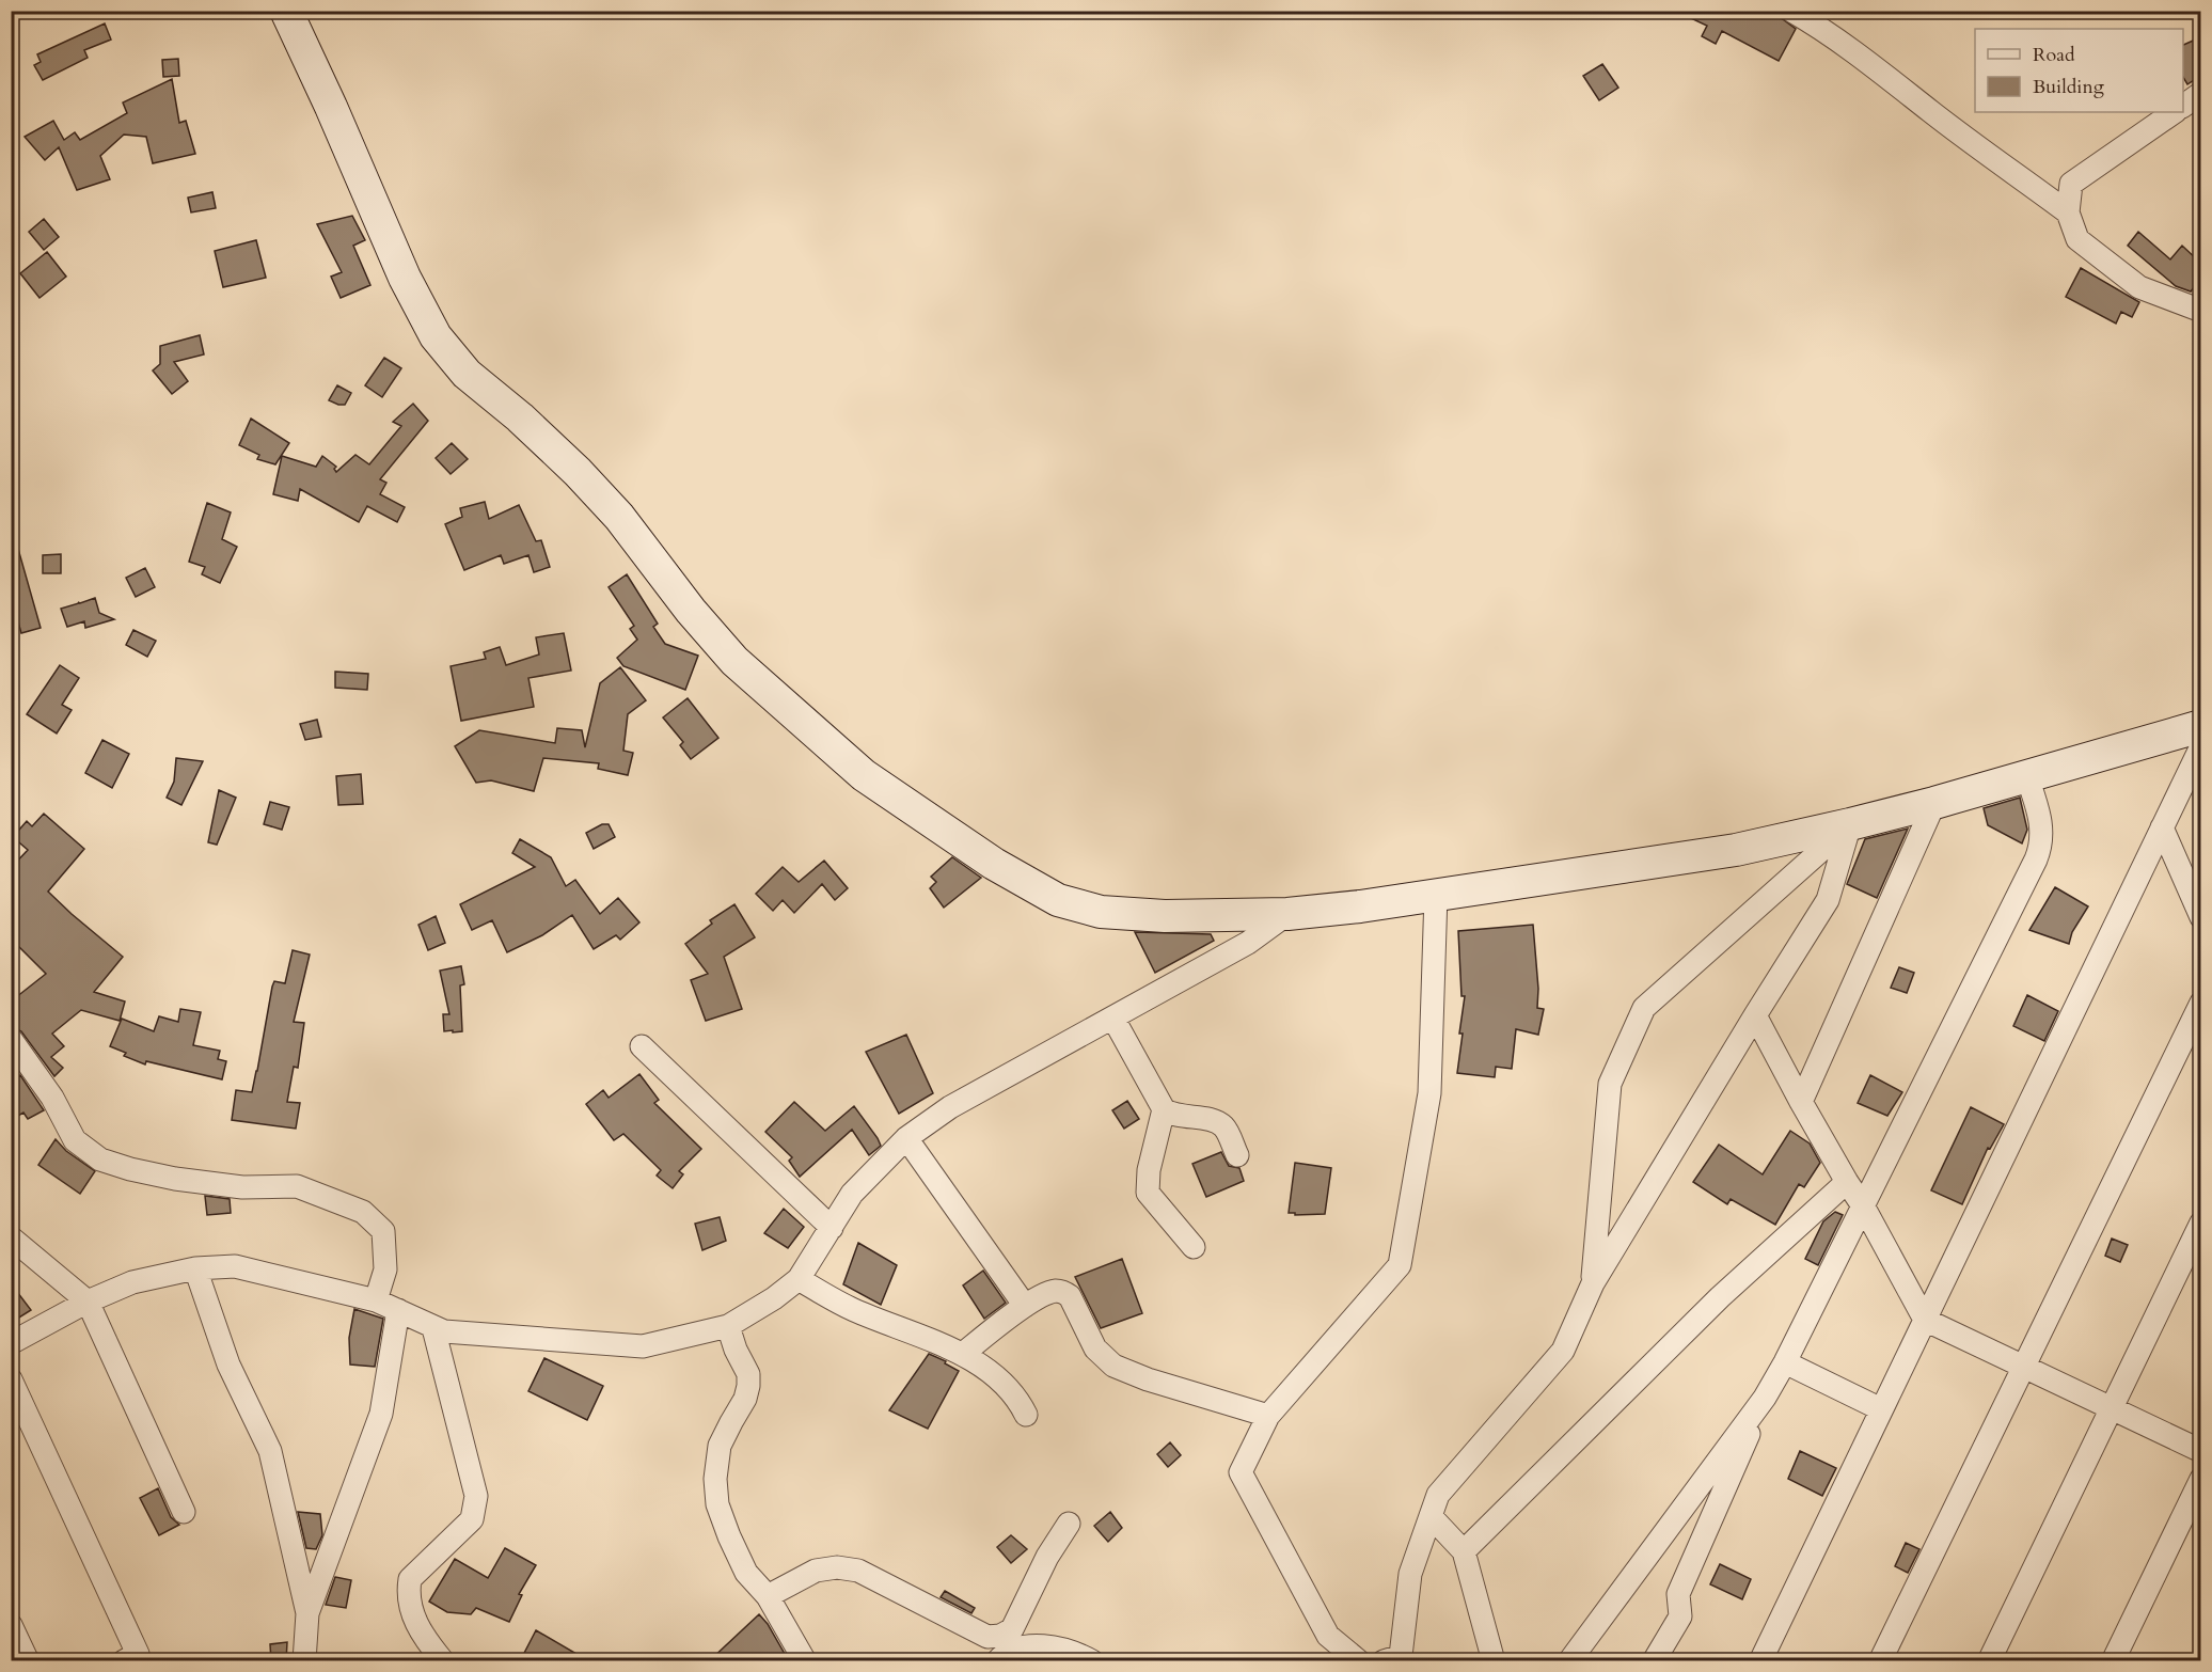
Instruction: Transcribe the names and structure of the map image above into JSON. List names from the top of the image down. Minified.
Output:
{"legend":["Road","Building"]}
